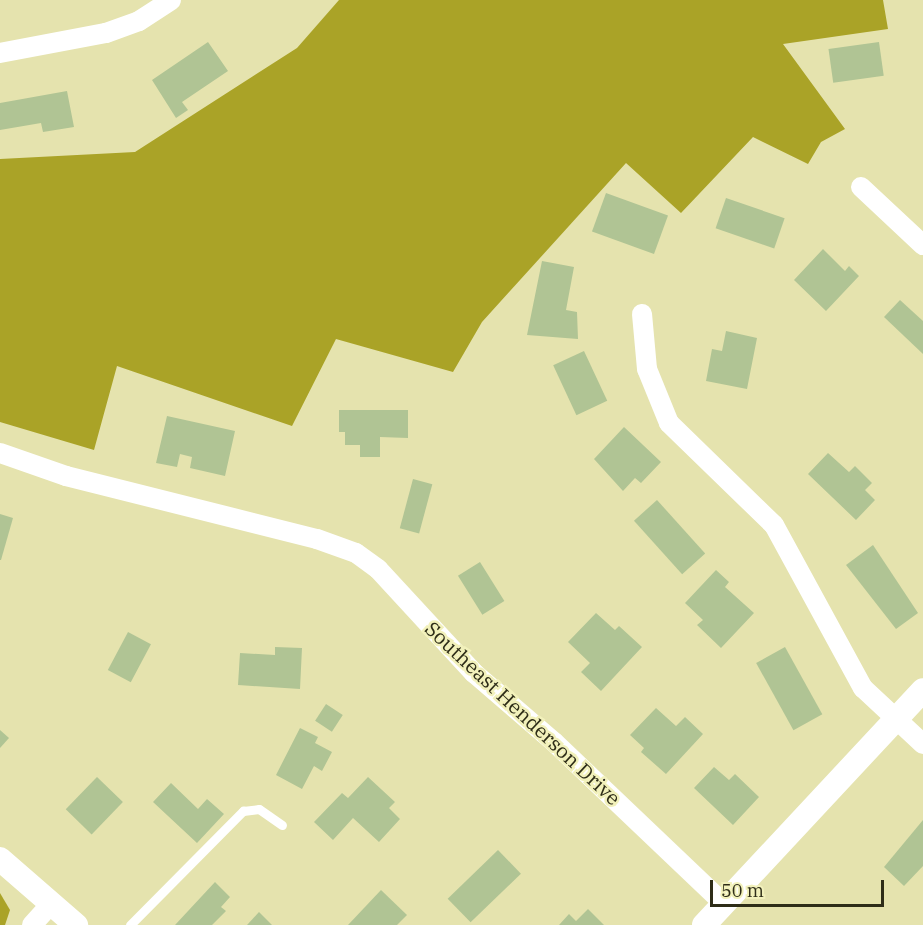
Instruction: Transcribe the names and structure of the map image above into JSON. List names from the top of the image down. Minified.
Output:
{"streets":{"street":["Southeast Henderson Drive"]},"scale_bar":"50 m"}
